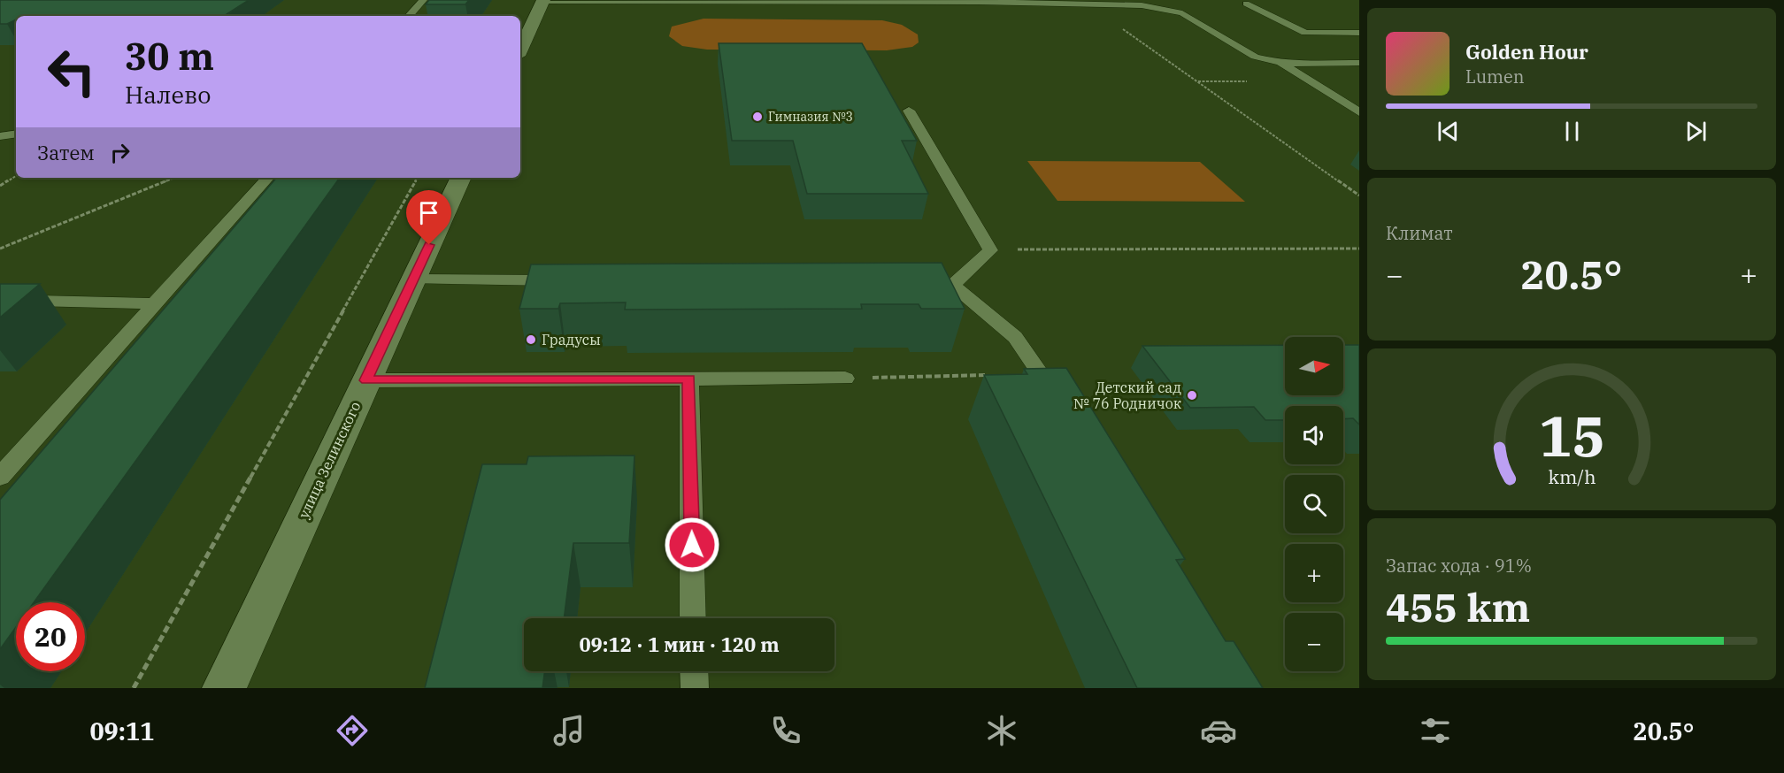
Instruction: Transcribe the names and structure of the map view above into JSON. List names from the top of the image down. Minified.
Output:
{"streets":{"street":["улица Зелинского"]},"places":["Гимназия №3","Градусы","Детский сад № 76 Родничок"],"north":"right","page":{"turn":["30 m","Налево"],"song":["Golden Hour","Lumen"],"then":"Затем","tile":["Климат",["Запас хода · 91%","455 km"]],"heat":["−","20.5°","+"],"map_buttons":["+","−"],"limit":"20","trip":"09:12 · 1 мин · 120 m","tabs":["09:11","20.5°"],"gauge":["15","km/h"]}}
